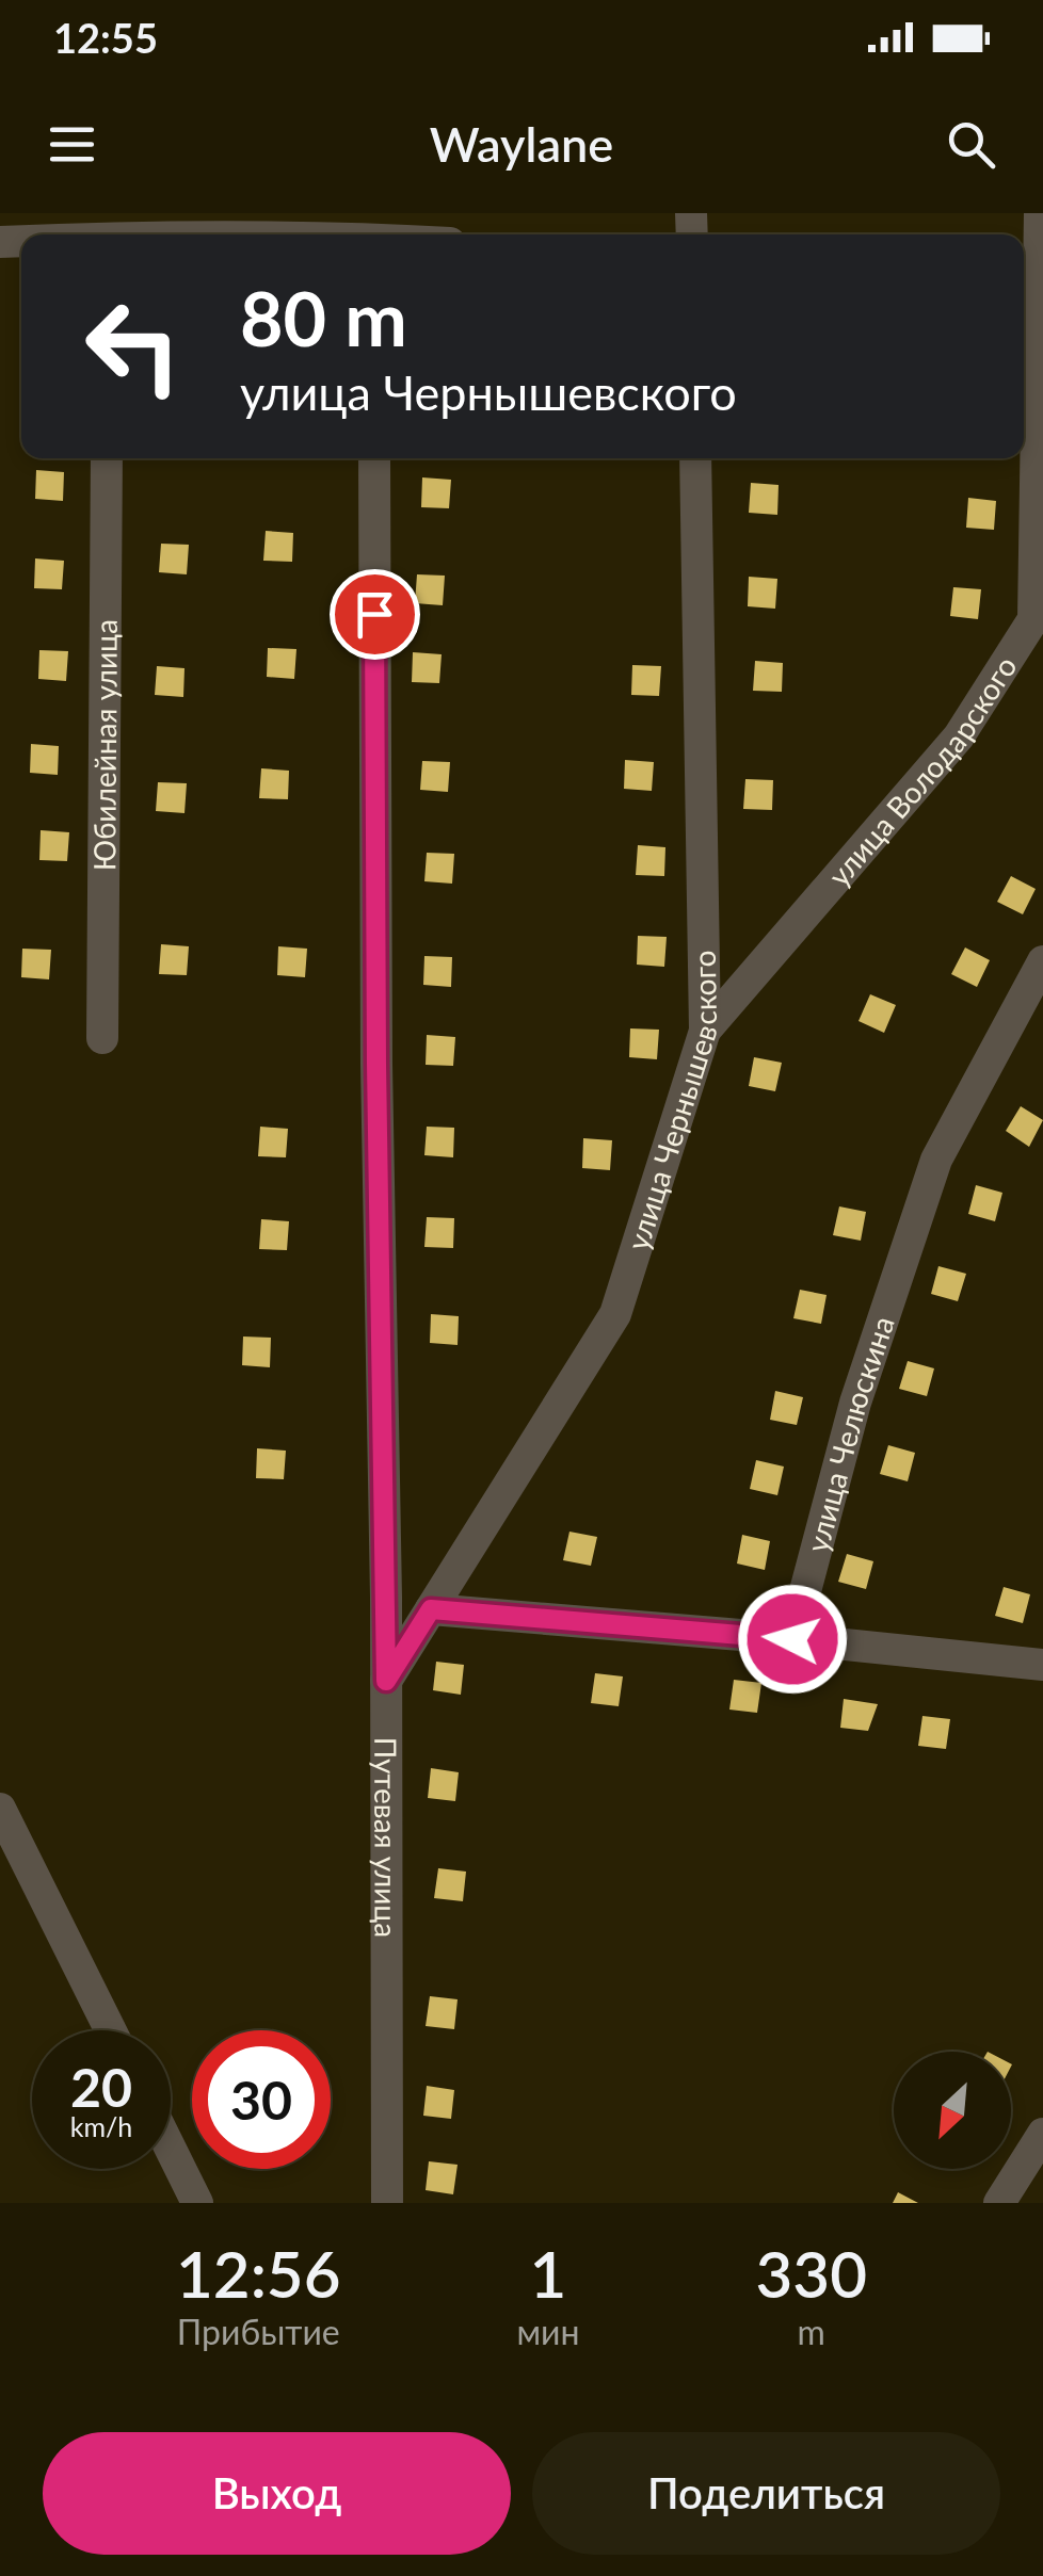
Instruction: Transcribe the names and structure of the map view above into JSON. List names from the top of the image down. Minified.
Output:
{"streets":{"street":["Юбилейная улица","улица Володарского","улица Чернышевского","улица Челюскина","Путевая улица"]},"crossings":[["улица Володарского","улица Чернышевского"],["улица Чернышевского","Путевая улица"]],"north":"bottom left","page":{"status":"12:55","header":"Waylane","turn":["80 m","улица Чернышевского"],"speed":"20 km/h","limit":"30","eta":["12:56","Прибытие","1","мин","330","m"],"buttons":["Выход","Поделиться"]}}
